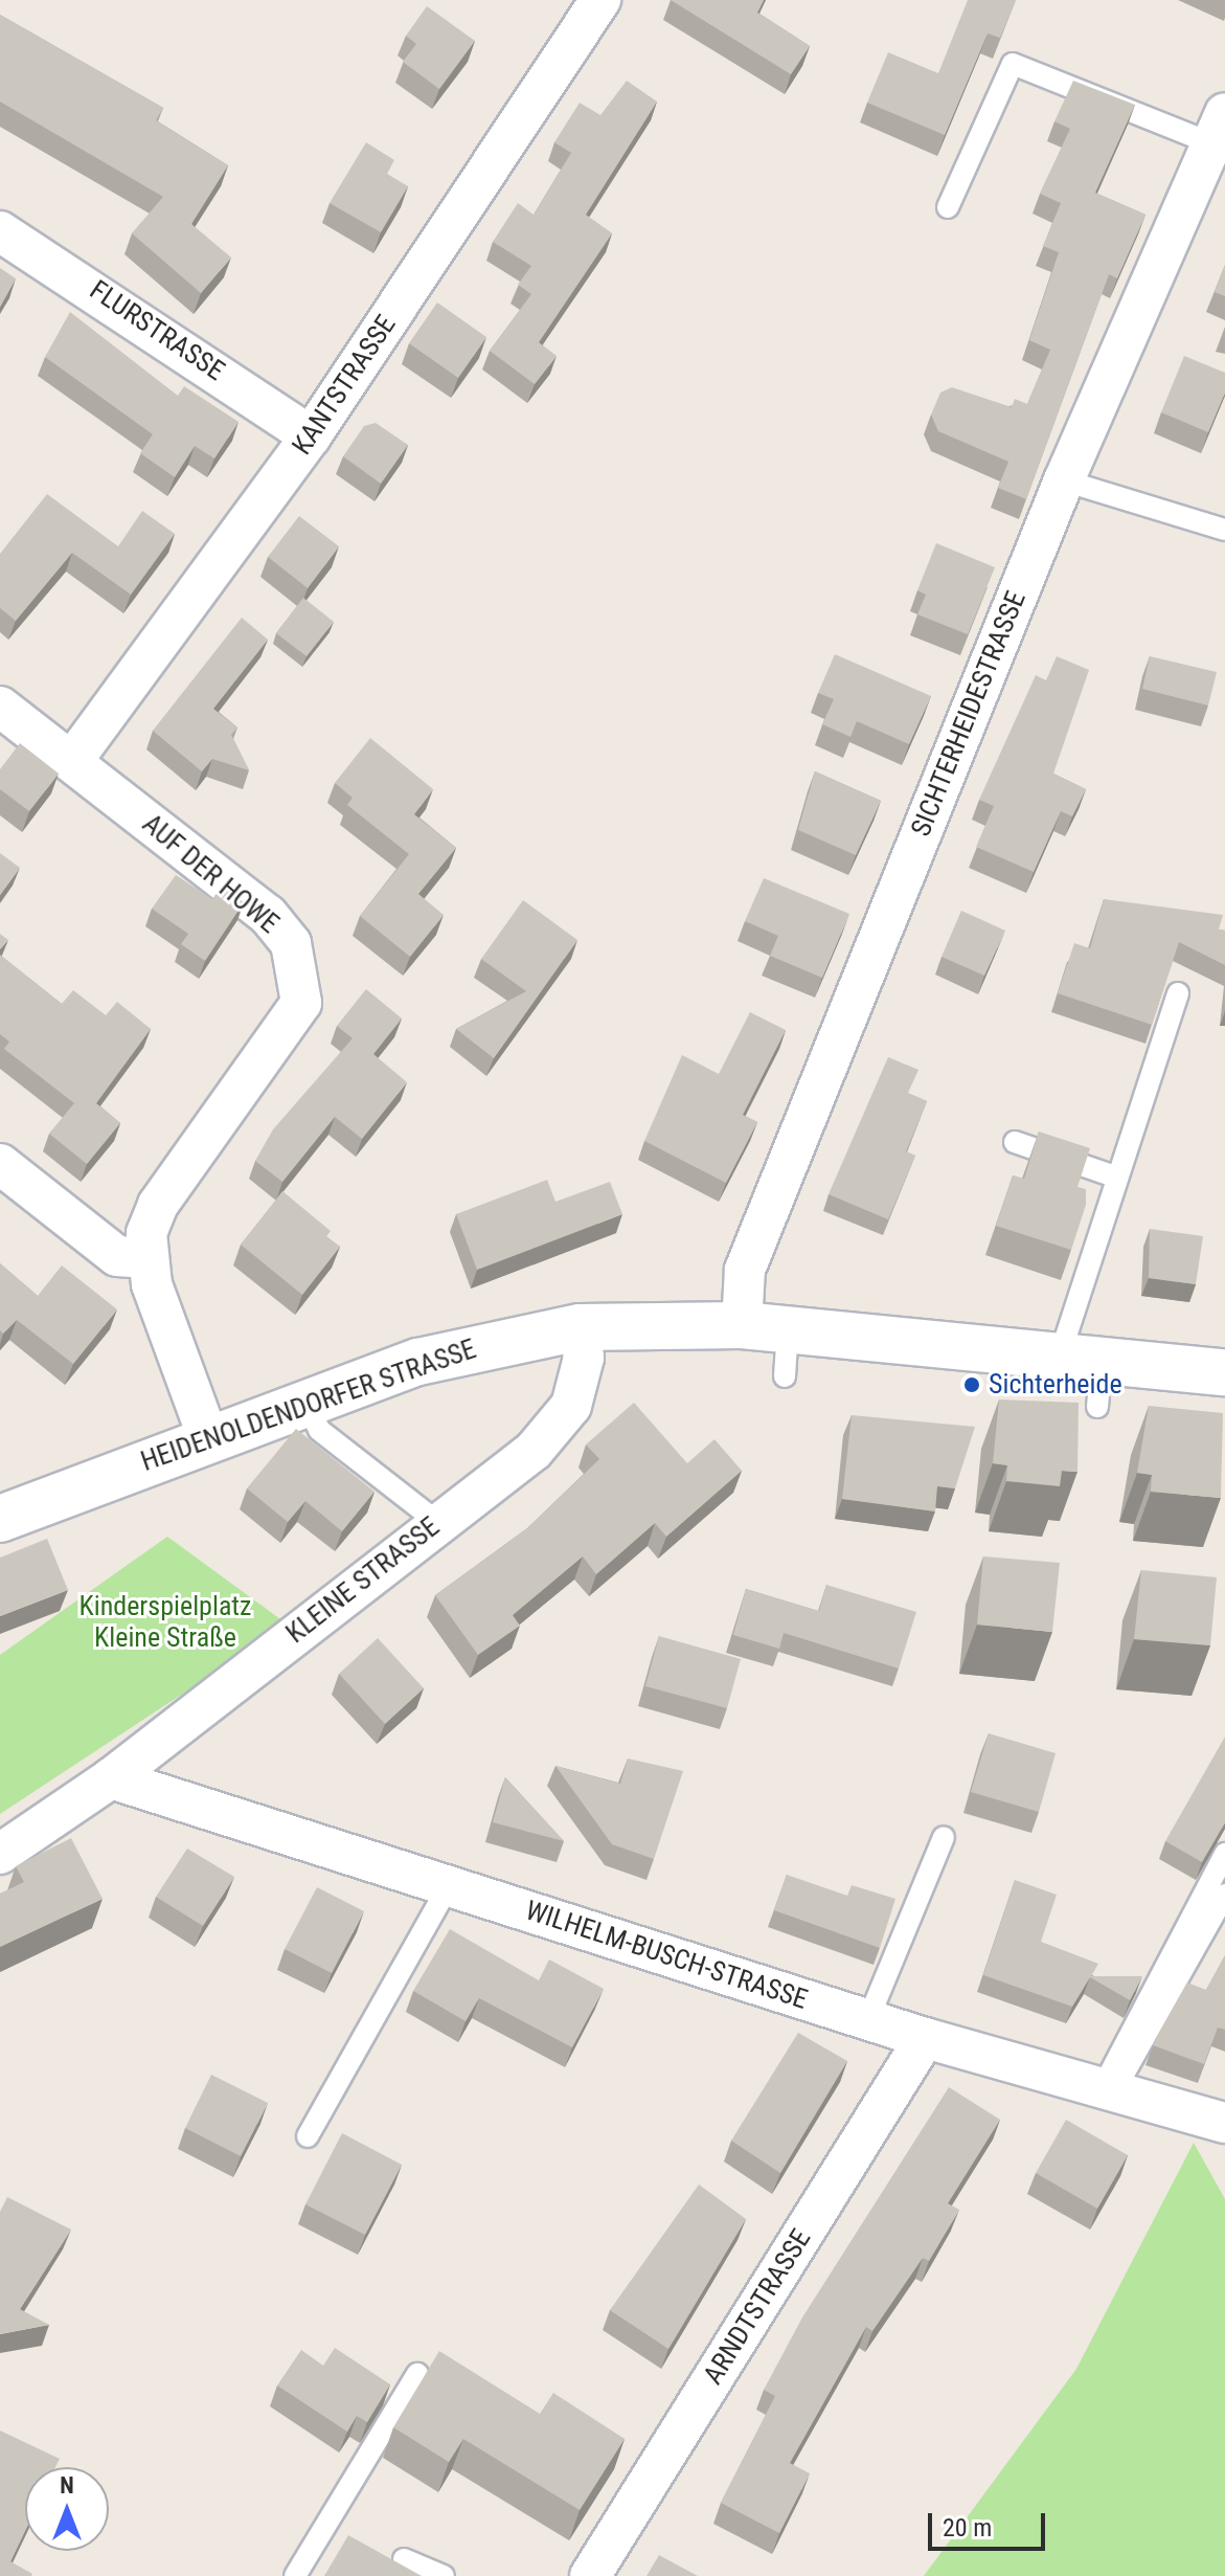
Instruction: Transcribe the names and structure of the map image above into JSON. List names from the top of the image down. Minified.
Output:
{"streets":{"street":["FLURSTRASSE","KANTSTRASSE","SICHTERHEIDESTRASSE","AUF DER HOWE","HEIDENOLDENDORFER STRASSE","KLEINE STRASSE","WILHELM-BUSCH-STRASSE","ARNDTSTRASSE"]},"crossings":[["FLURSTRASSE","KANTSTRASSE"],["KANTSTRASSE","AUF DER HOWE"],["SICHTERHEIDESTRASSE","HEIDENOLDENDORFER STRASSE"],["HEIDENOLDENDORFER STRASSE","KLEINE STRASSE"],["KLEINE STRASSE","WILHELM-BUSCH-STRASSE"],["WILHELM-BUSCH-STRASSE","ARNDTSTRASSE"]],"parks":["Kinderspielplatz Kleine Straße"],"places":["Sichterheide"],"scale_bar":"20 m","north":"top"}
